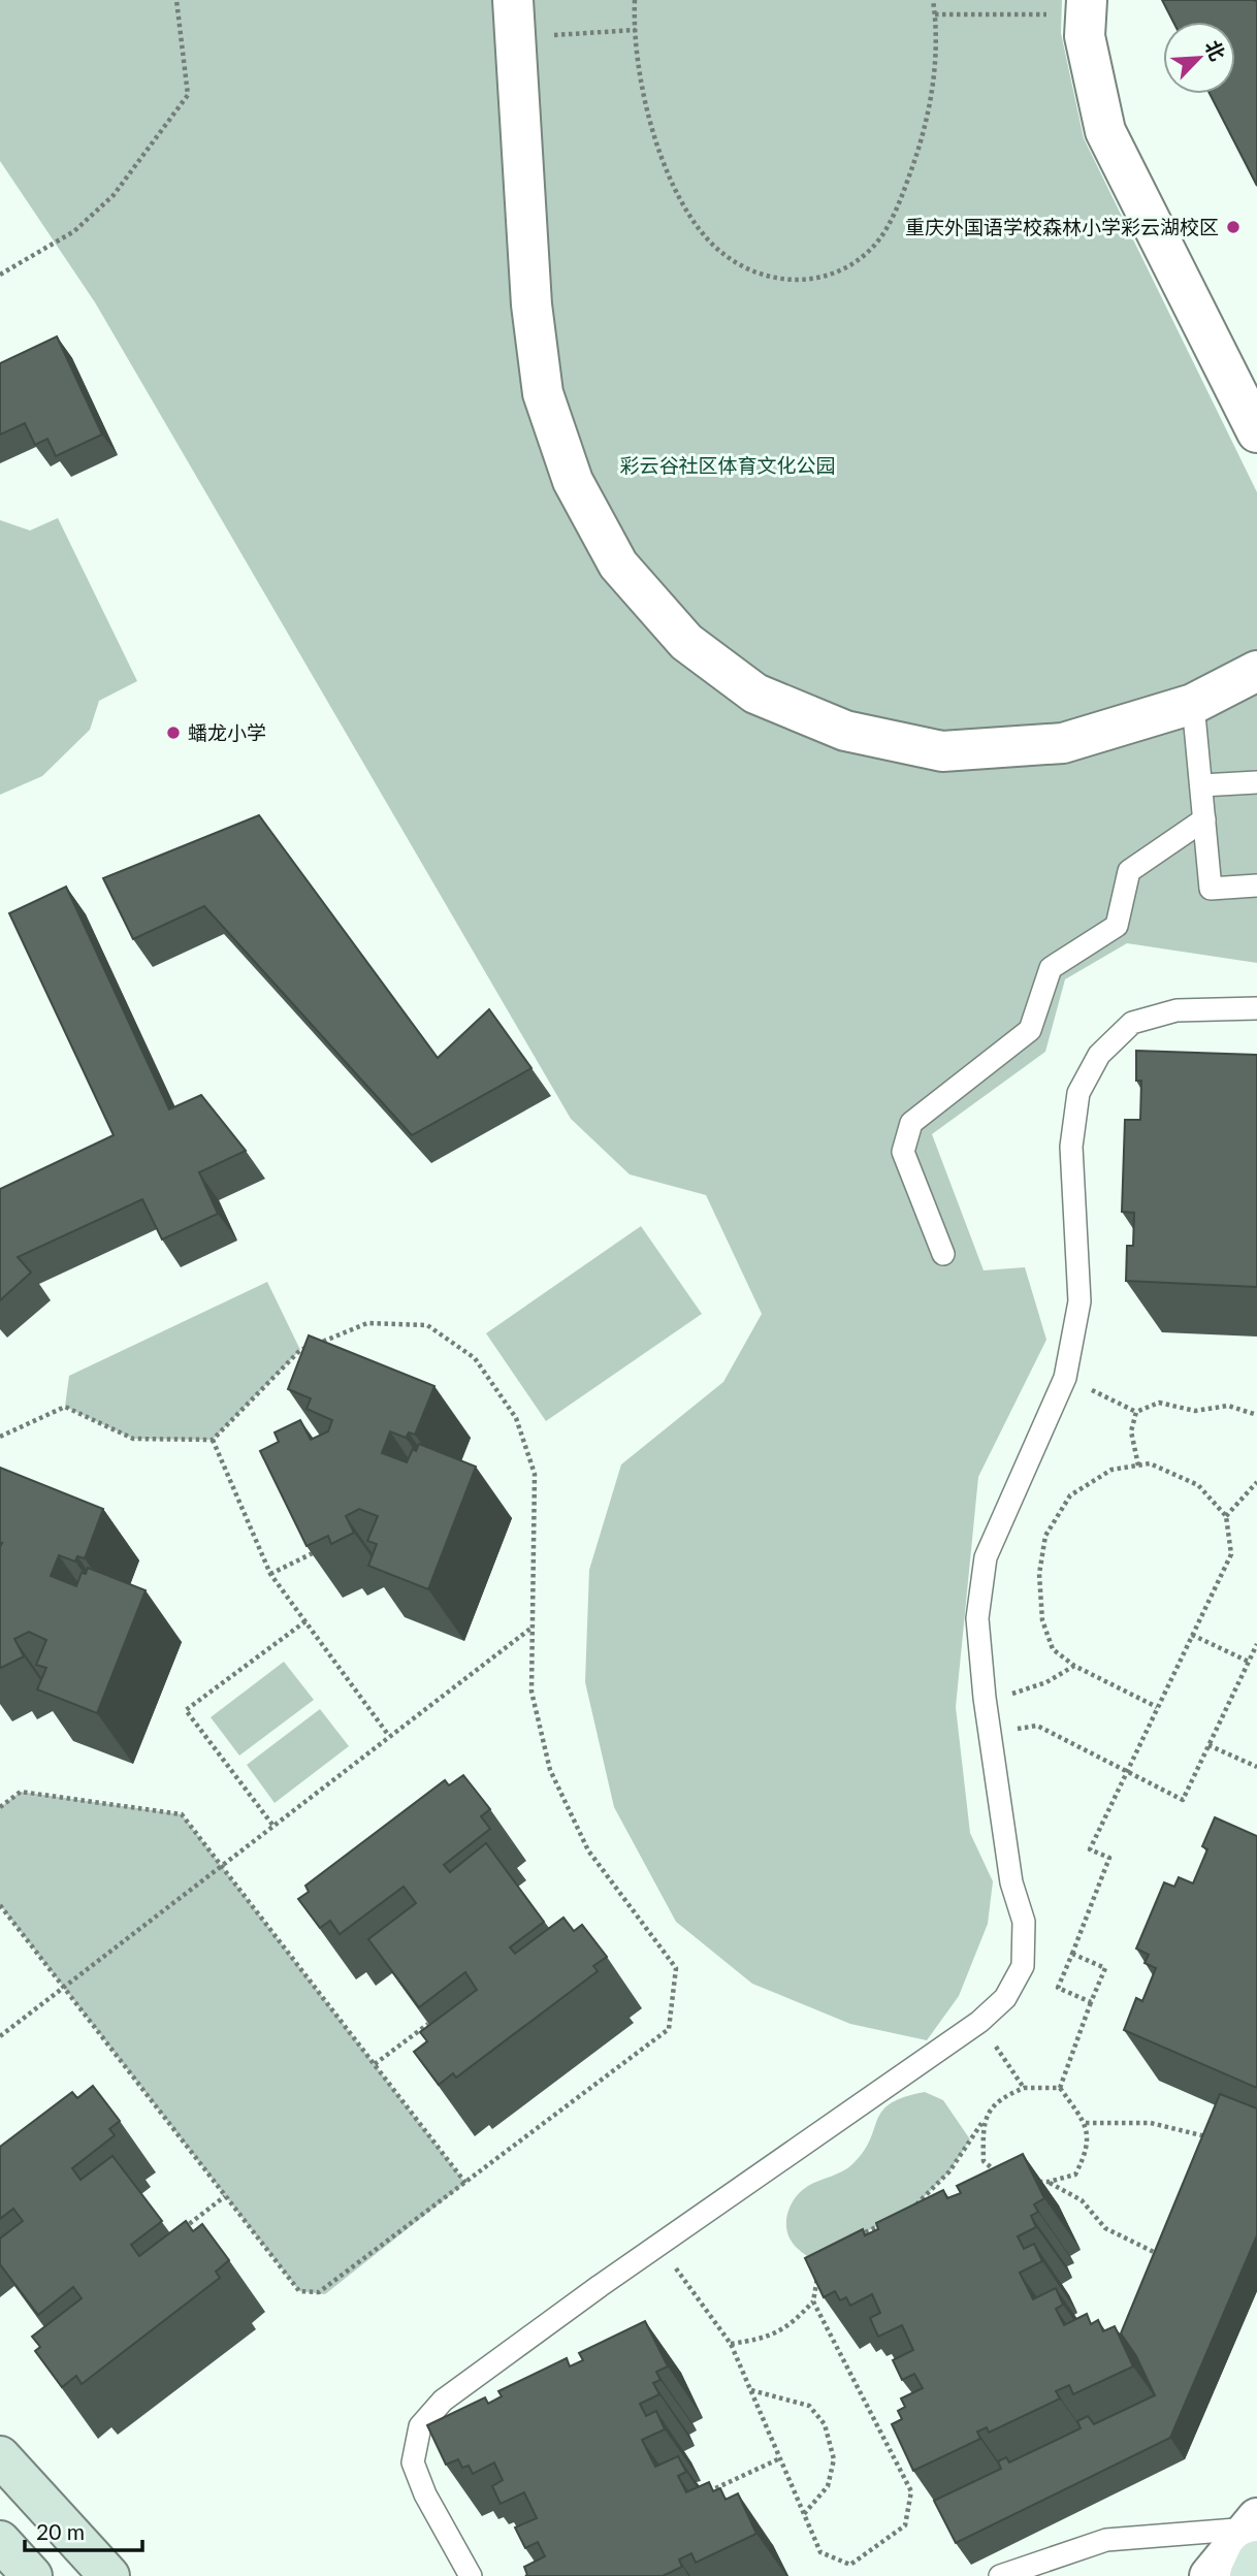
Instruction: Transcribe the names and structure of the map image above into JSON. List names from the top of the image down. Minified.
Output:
{"parks":["彩云谷社区体育文化公园"],"places":["重庆外国语学校森林小学彩云湖校区","蟠龙小学"],"scale_bar":"20 m","north":"top right"}
